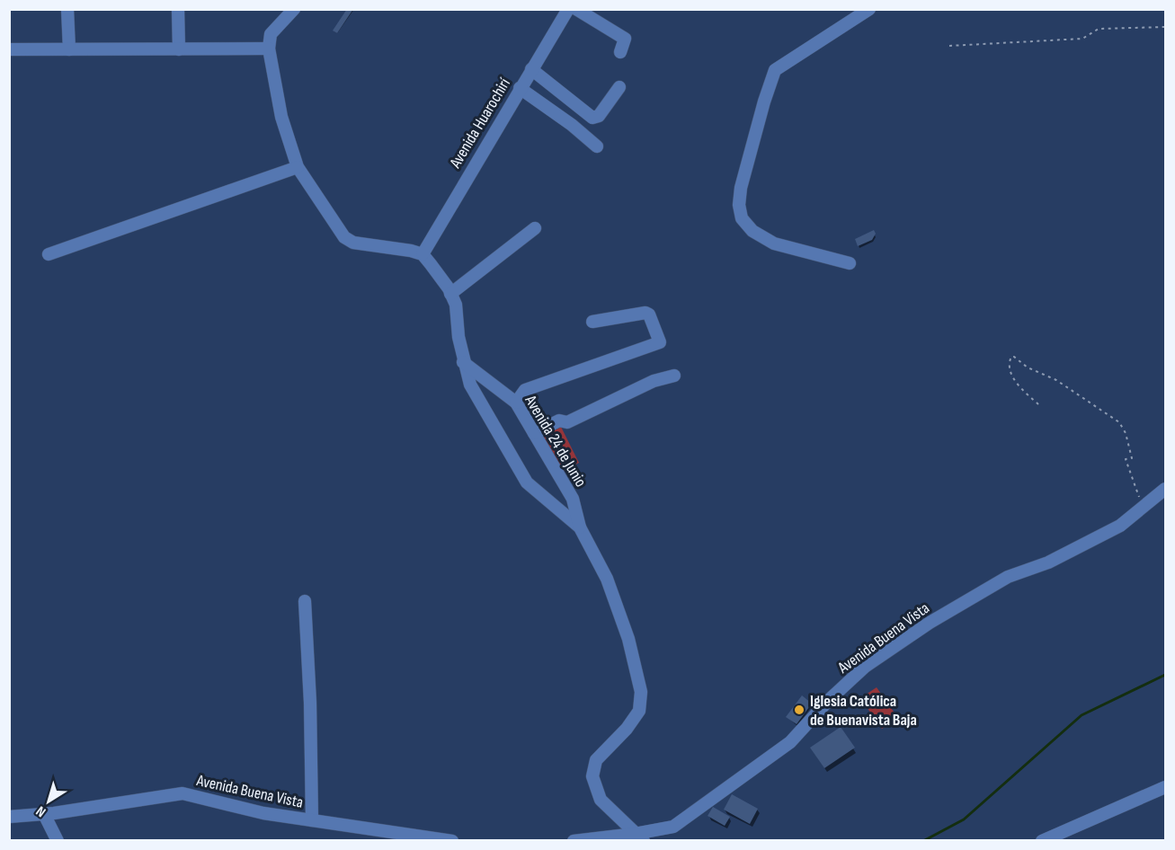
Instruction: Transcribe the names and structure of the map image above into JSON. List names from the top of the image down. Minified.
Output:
{"streets":{"street":["Avenida Huarochirí","Avenida 24 de Junio","Avenida Buena Vista"]},"crossings":[["Avenida Huarochirí","Avenida 24 de Junio"],["Avenida 24 de Junio","Avenida Buena Vista"]],"places":["Iglesia Católica de Buenavista Baja"],"north":"bottom left"}
